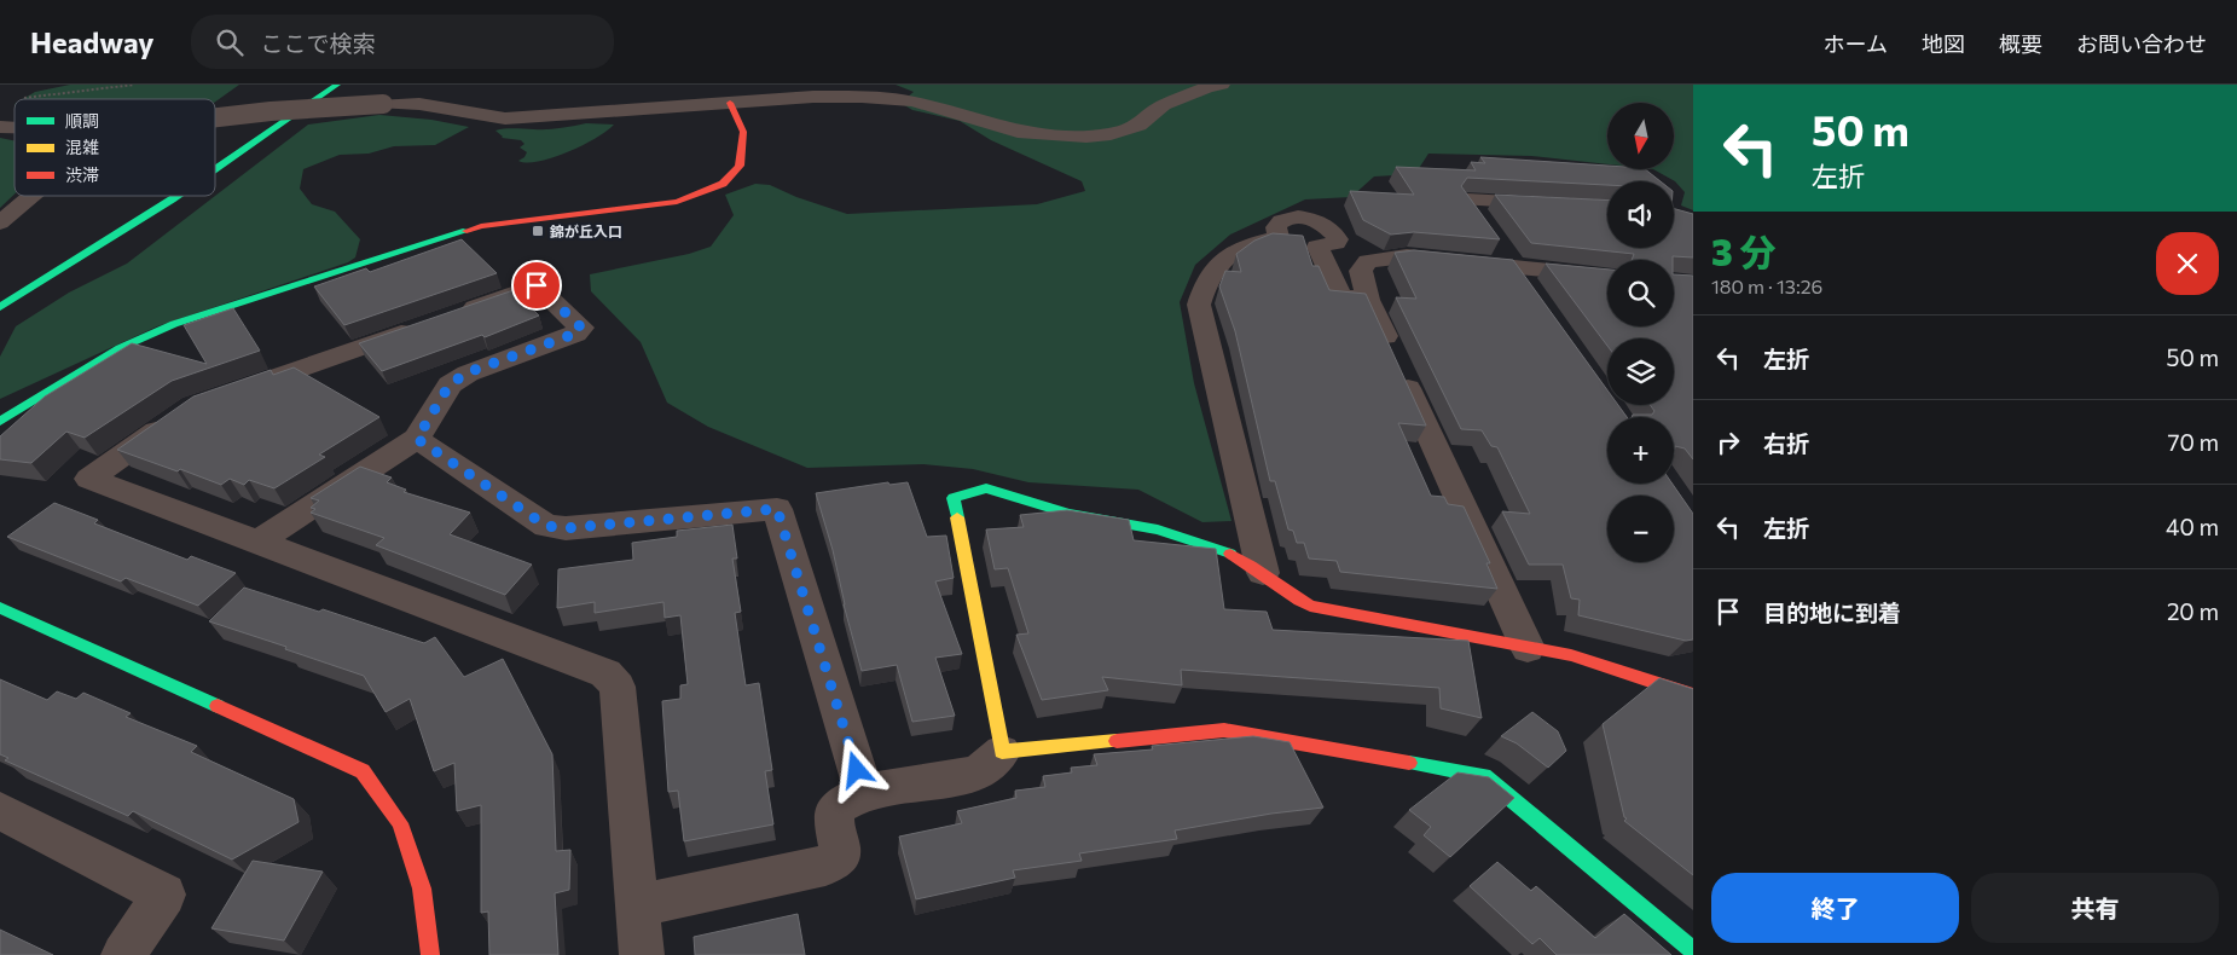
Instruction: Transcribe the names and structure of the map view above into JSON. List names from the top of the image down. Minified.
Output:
{"places":{"transit":["錦が丘入口"]},"legend":["順調","混雑","渋滞"],"north":"bottom","page":{"header":"Headway","search":"ここで検索","nav":["ホーム","地図","概要","お問い合わせ"],"turn":["50 m","左折"],"map_buttons":["+","−"],"heading":["3 分","180 m · 13:26"],"list":[{"name":"左折","value":"50 m"},{"name":"右折","value":"70 m"},{"name":"左折","value":"40 m"},{"name":"目的地に到着","value":"20 m"}],"buttons":["終了","共有"]}}
